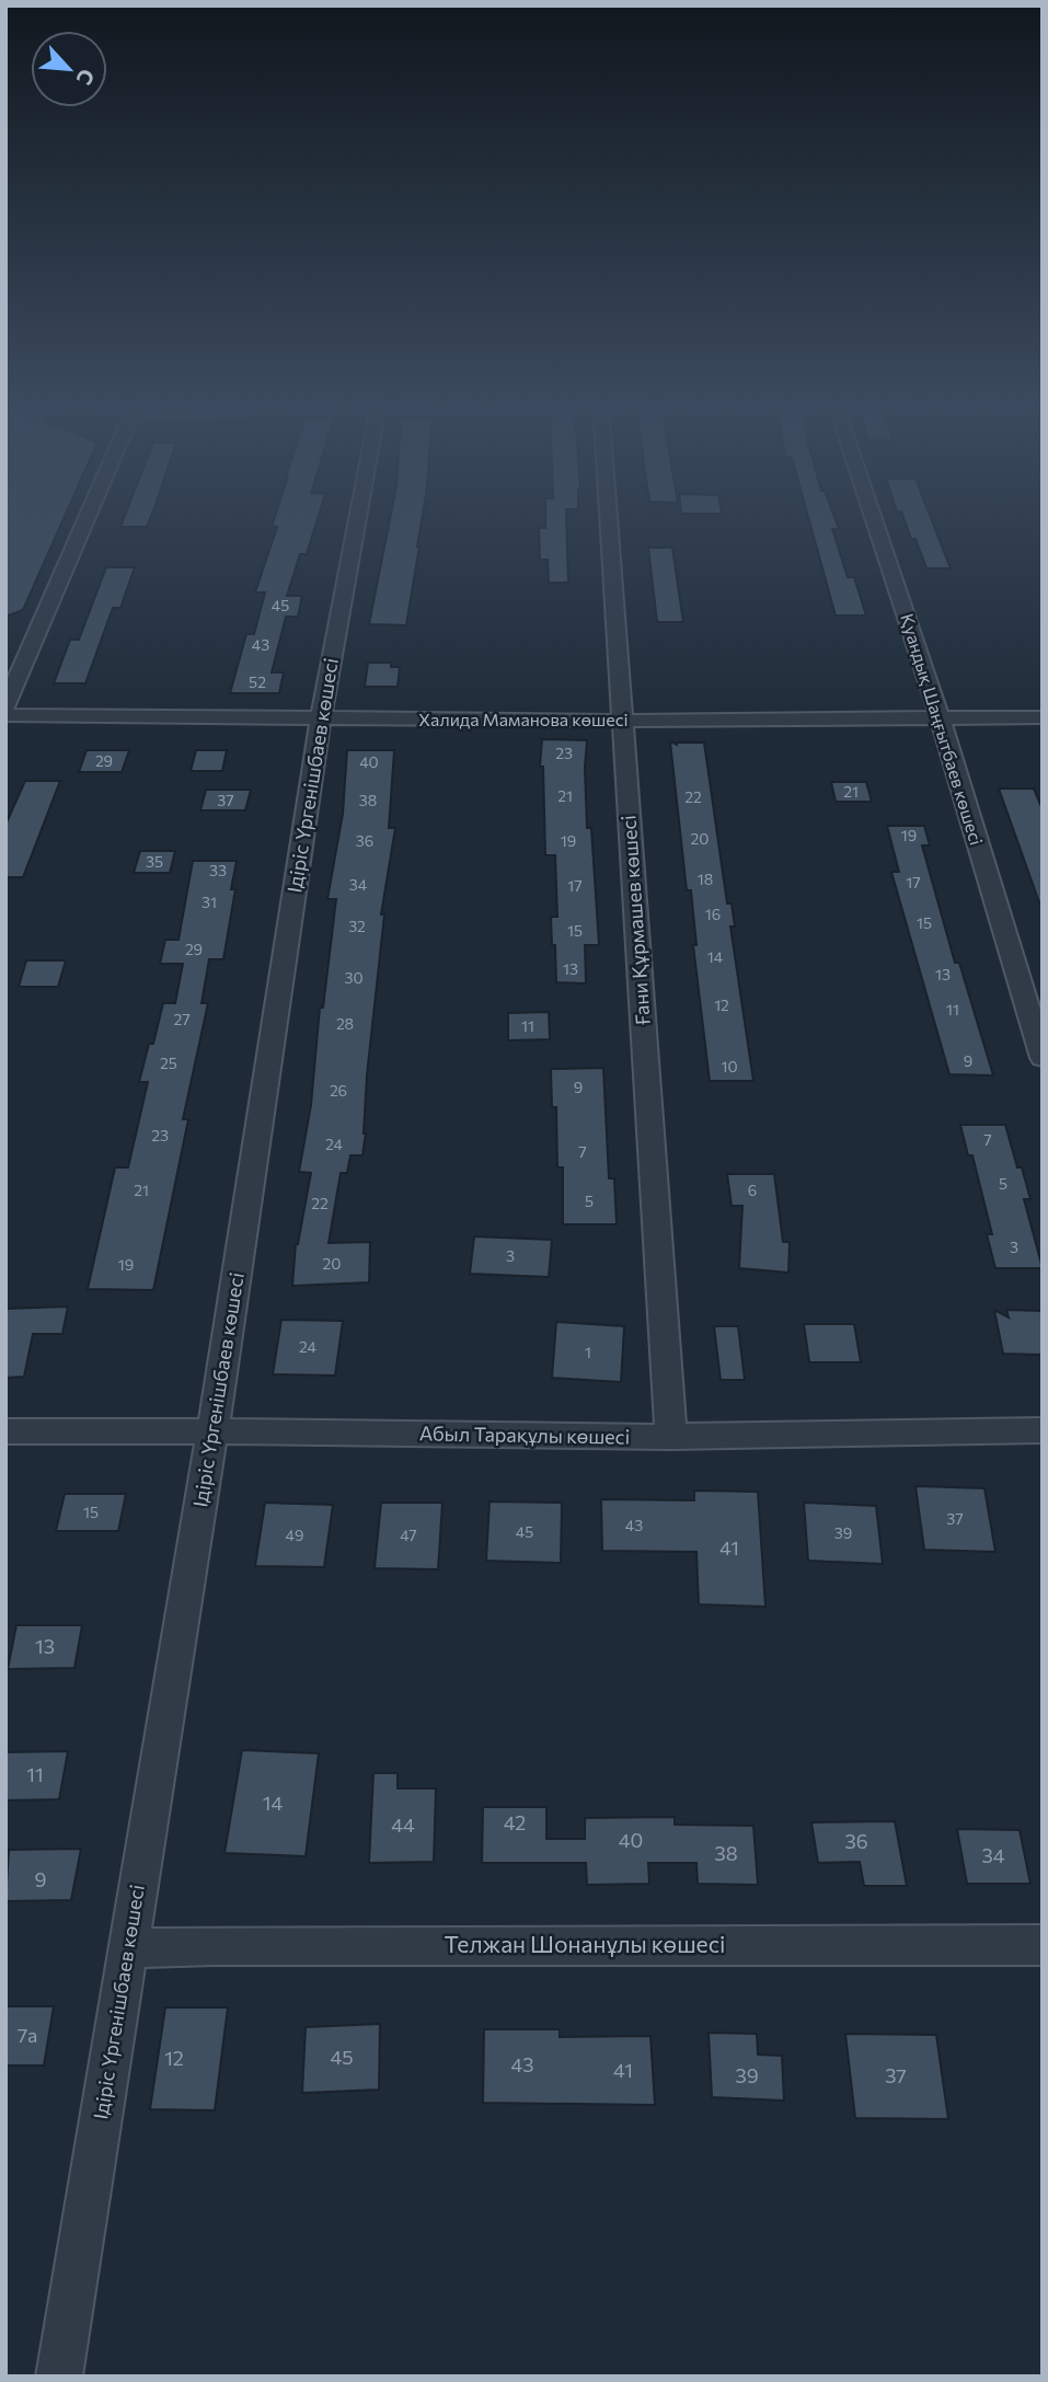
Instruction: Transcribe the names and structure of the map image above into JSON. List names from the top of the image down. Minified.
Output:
{"streets":{"street":["Халида Маманова көшесі","Қуандық Шаңғытбаев көшесі","Ідіріс Үргенішбаев көшесі","Ғани Құрмашев көшесі","Абыл Тарақұлы көшесі","Телжан Шонанұлы көшесі"]},"crossings":[["Халида Маманова көшесі","Қуандық Шаңғытбаев көшесі"],["Халида Маманова көшесі","Ідіріс Үргенішбаев көшесі"],["Халида Маманова көшесі","Ғани Құрмашев көшесі"],["Ідіріс Үргенішбаев көшесі","Абыл Тарақұлы көшесі"],["Ідіріс Үргенішбаев көшесі","Телжан Шонанұлы көшесі"],["Ғани Құрмашев көшесі","Абыл Тарақұлы көшесі"]],"house_numbers":["45","43","52","23","29","40","21","21","22","37","38","19","20","36","19","35","33","18","17","34","17","31","16","15","32","15","29","14","13","13","30","12","11","27","28","11","9","25","10","9","26","23","7","24","7","5","21","6","5","22","3","3","20","19","24","1","15","37","43","45","39","49","47","41","13","11","14","42","44","40","36","38","34","9","7а","45","12","43","41","39","37"],"north":"bottom right"}
